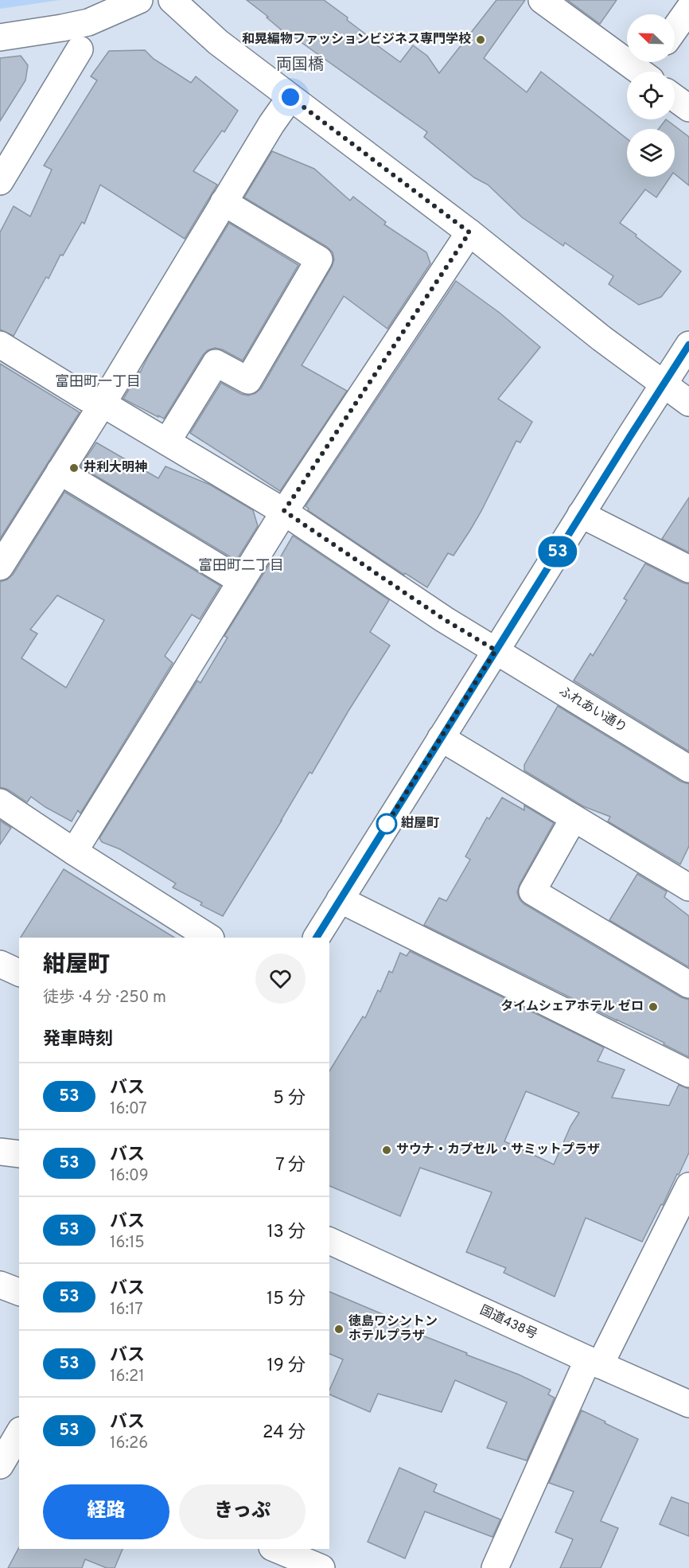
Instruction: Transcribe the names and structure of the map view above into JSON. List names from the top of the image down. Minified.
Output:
{"streets":{"main road":["ふれあい通り","国道438号"]},"districts":["両国橋","富田町一丁目","富田町二丁目"],"places":["和晃編物ファッションビジネス専門学校","井利大明神","紺屋町","タイムシェアホテル ゼロ","サウナ・カプセル・サミットプラザ","徳島ワシントン ホテルプラザ"],"lines":["bus line 53"],"north":"top left","page":{"on_map":"53","heading":[["紺屋町","徒歩 · 4 分 · 250 m"],"発車時刻"],"list":[{"mark":"53","name":"バス","note":"16:07","value":"5 分"},{"mark":"53","name":"バス","note":"16:09","value":"7 分"},{"mark":"53","name":"バス","note":"16:15","value":"13 分"},{"mark":"53","name":"バス","note":"16:17","value":"15 分"},{"mark":"53","name":"バス","note":"16:21","value":"19 分"},{"mark":"53","name":"バス","note":"16:26","value":"24 分"}],"buttons":["経路","きっぷ"]}}
